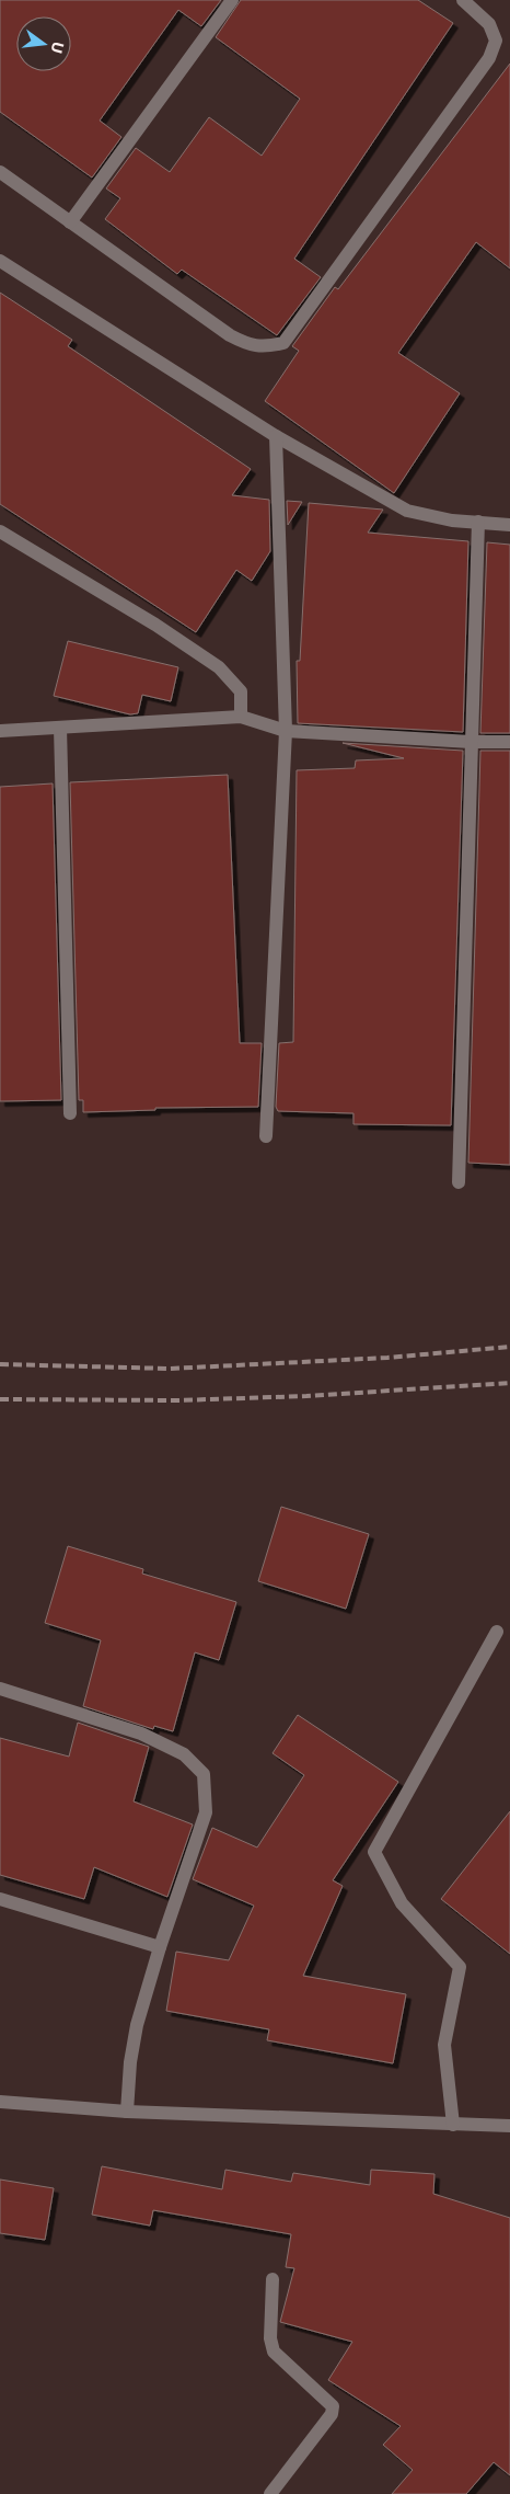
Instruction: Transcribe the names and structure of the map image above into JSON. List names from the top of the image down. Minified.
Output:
{"north":"right"}
